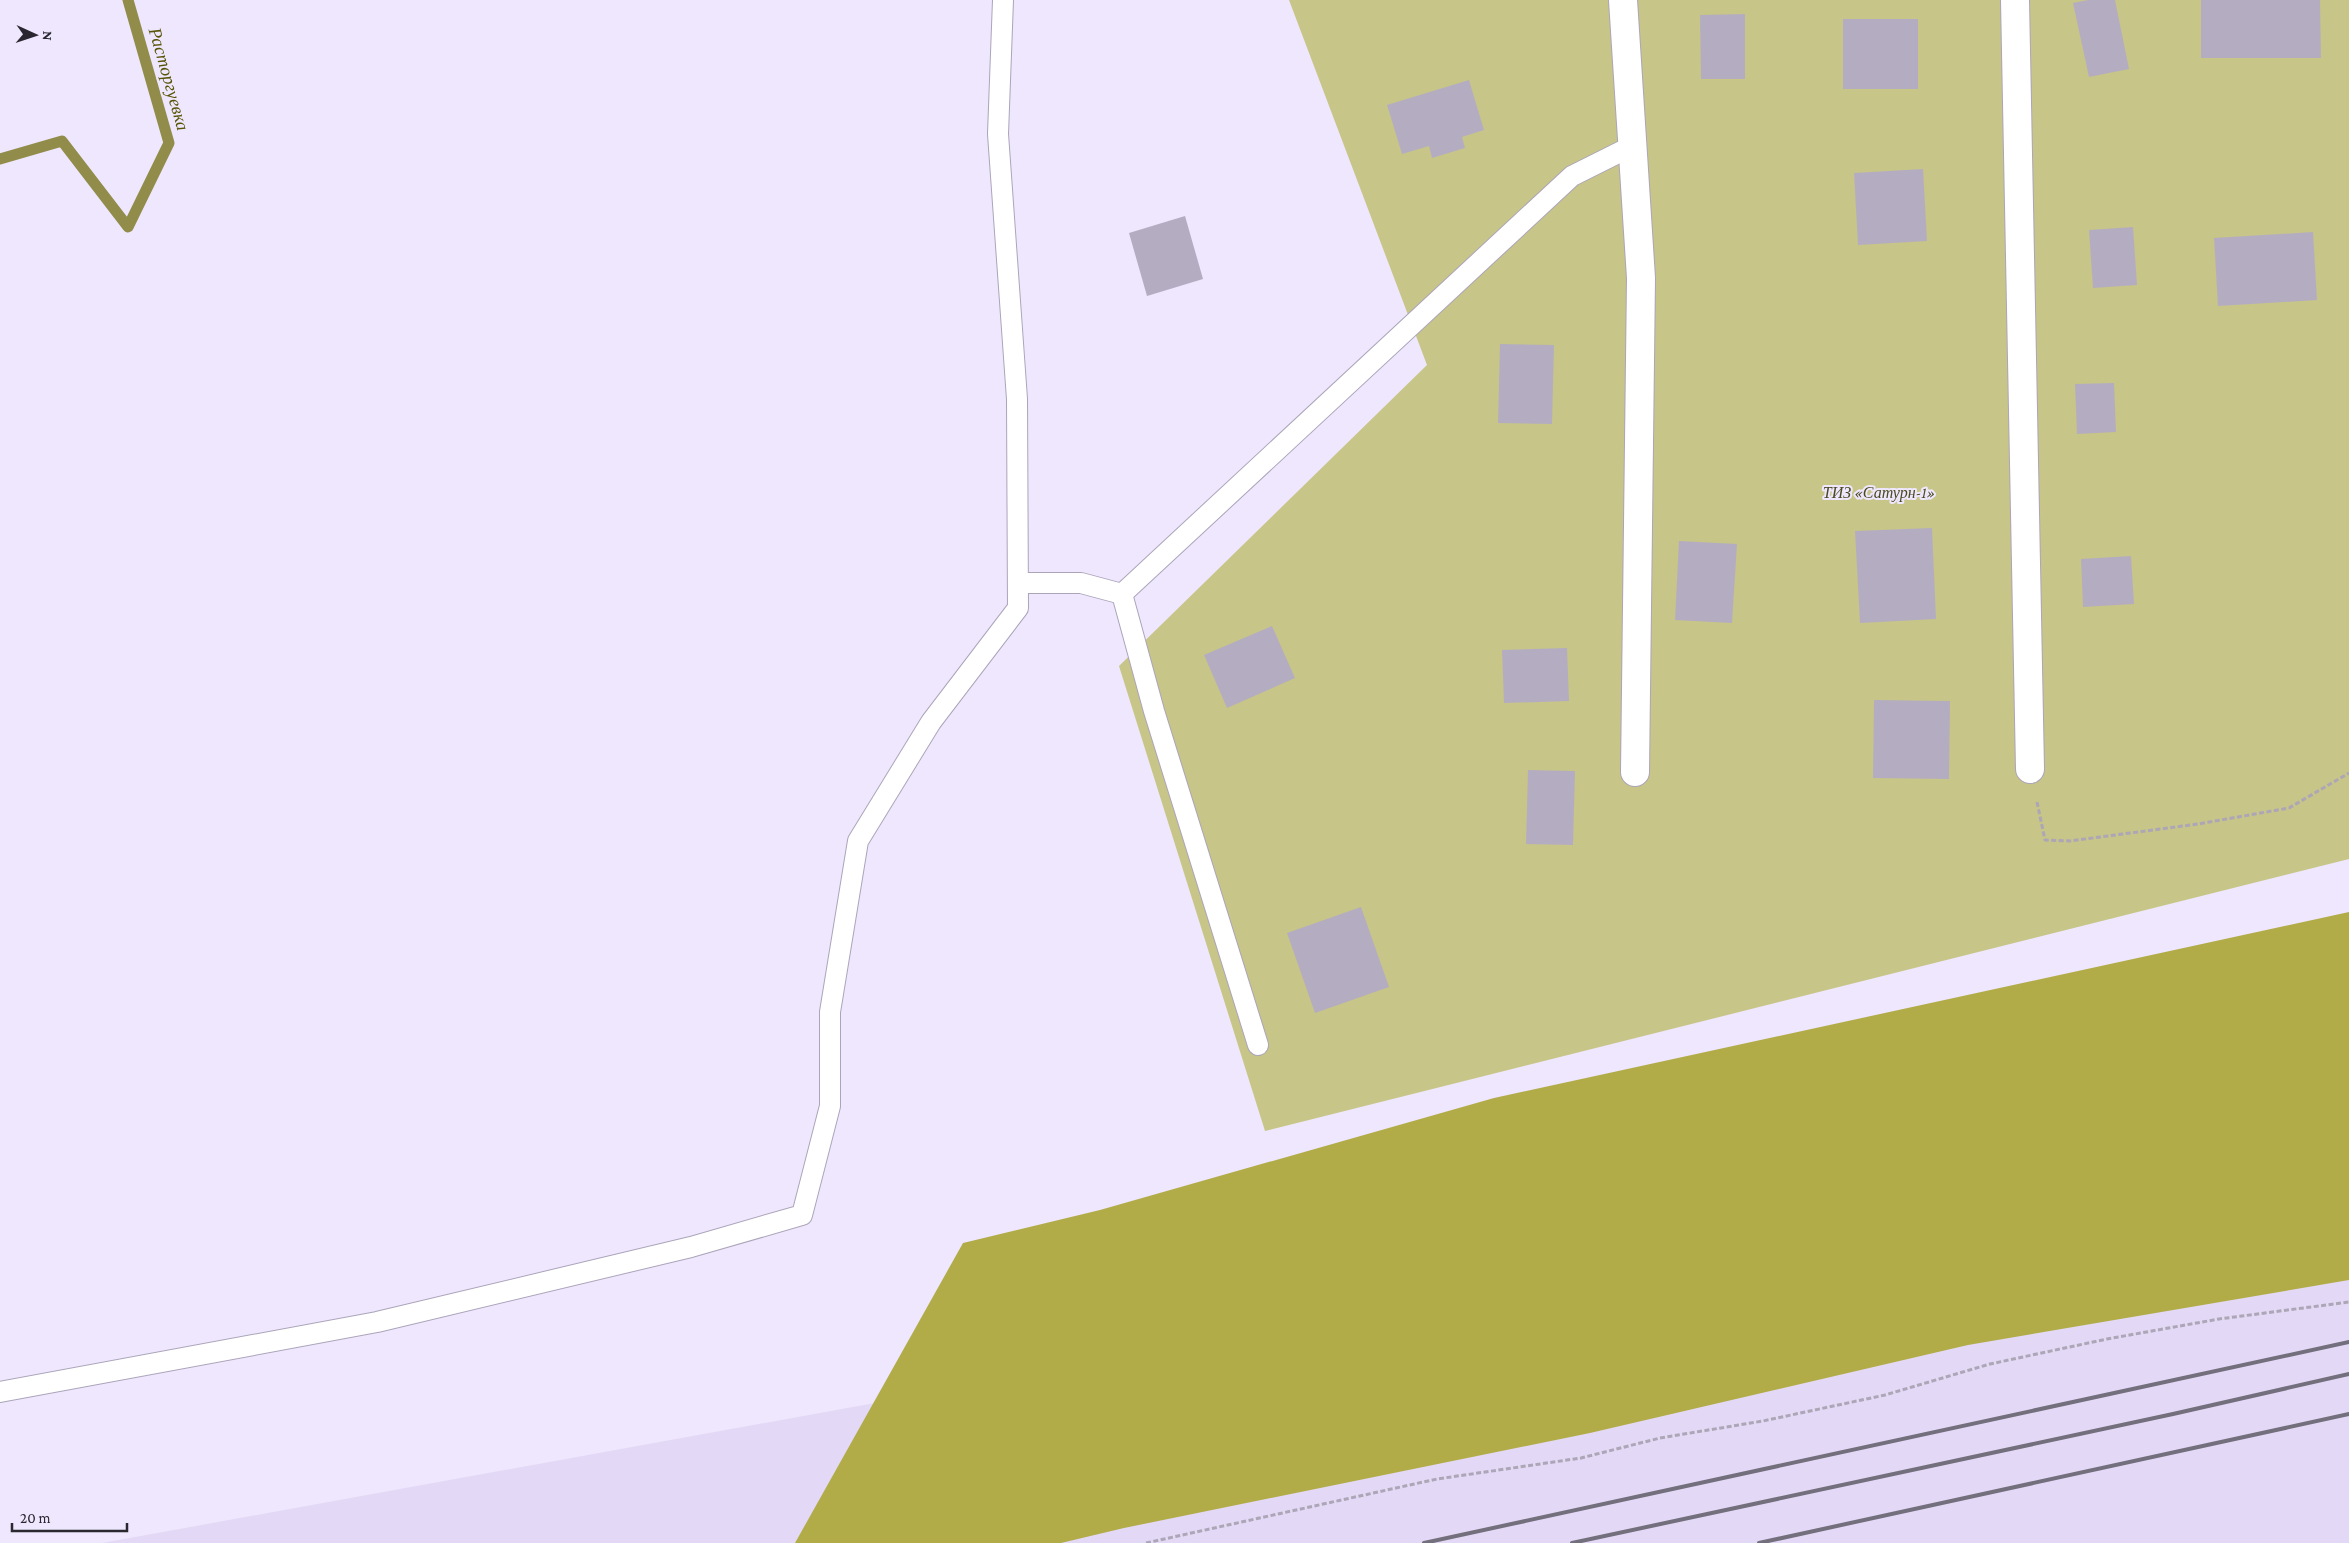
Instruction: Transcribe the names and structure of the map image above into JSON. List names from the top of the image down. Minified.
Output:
{"water":["Расторгуевка"],"parks":["ТИЗ «Сатурн-1»"],"scale_bar":"20 m","north":"right"}
